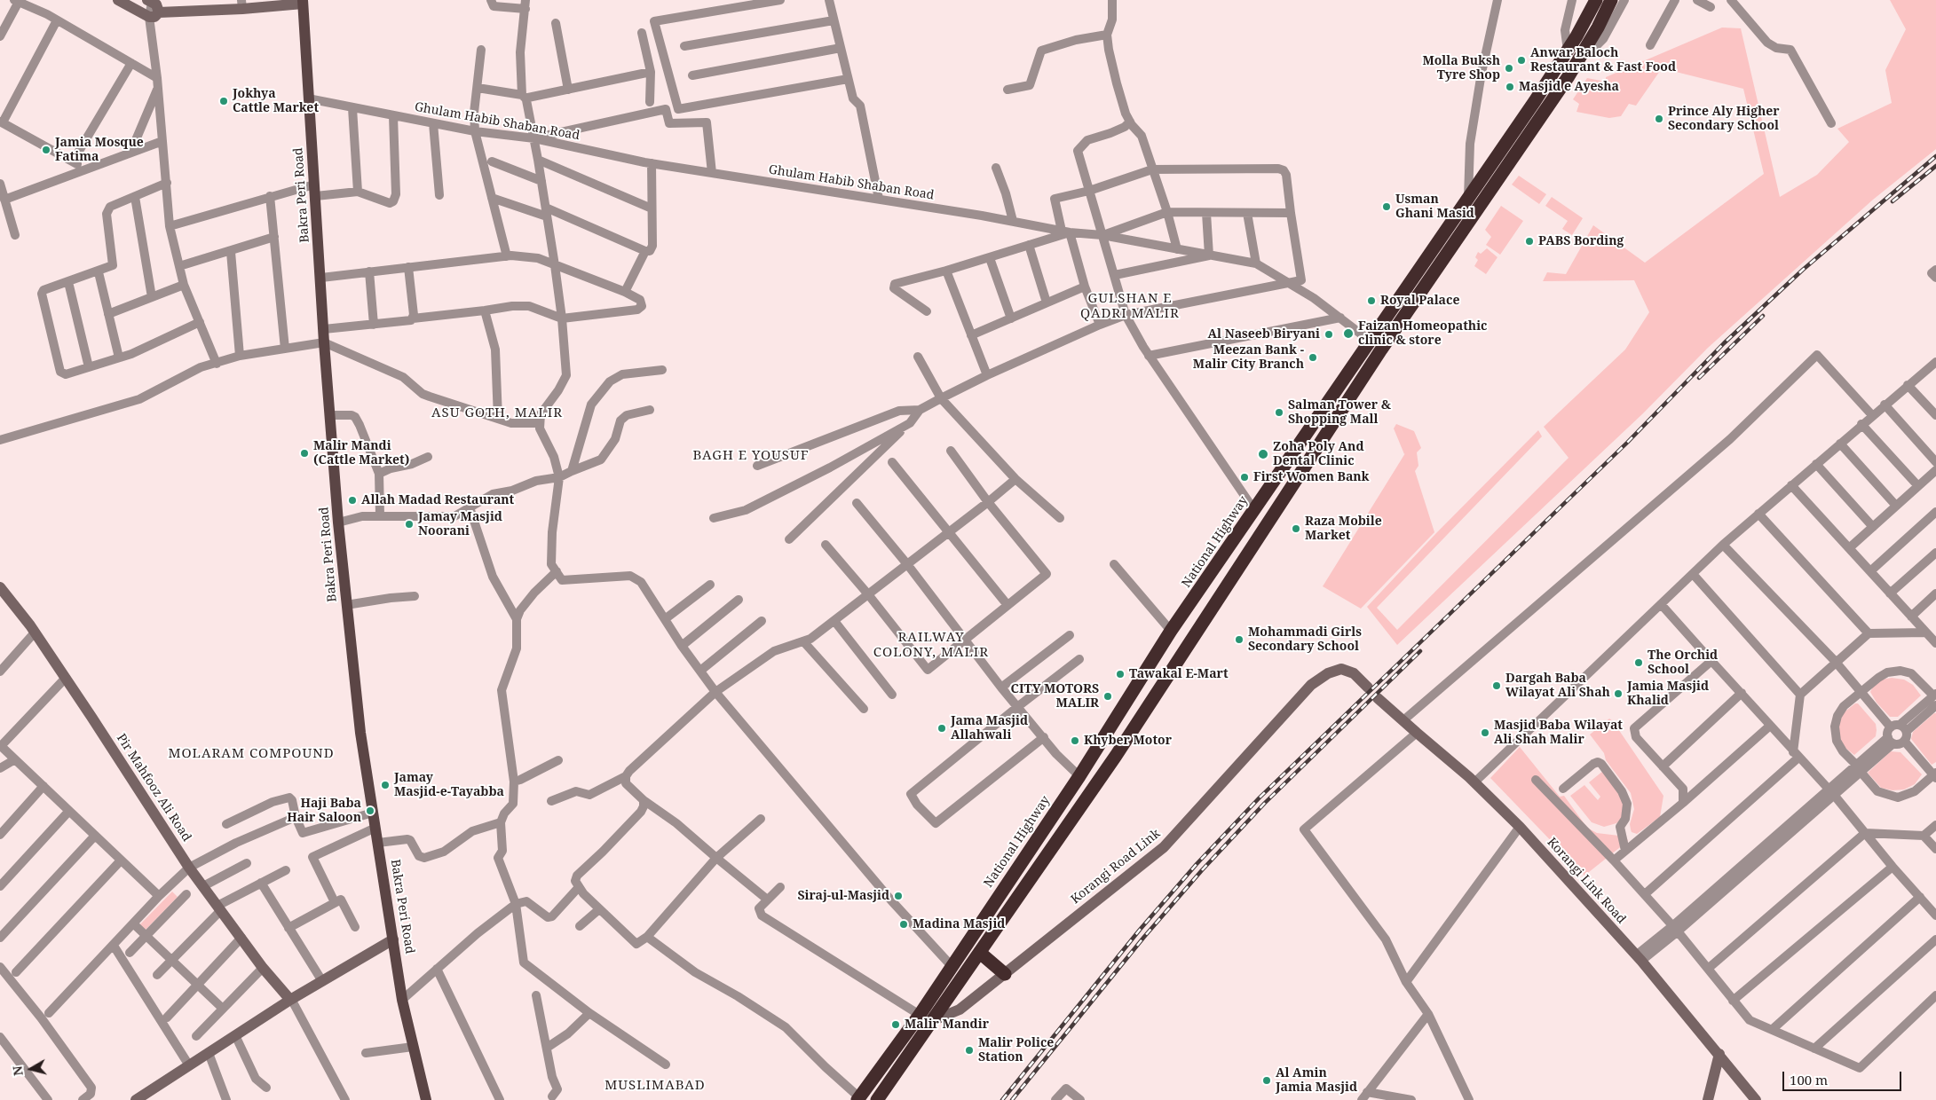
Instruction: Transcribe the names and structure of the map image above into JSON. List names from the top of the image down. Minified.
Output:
{"streets":{"highway":["National Highway"],"main road":["Bakra Peri Road","Pir Mahfooz Ali Road","Korangi Road Link","Korangi Link Road"],"street":["Ghulam Habib Shaban Road"]},"crossings":[["Ghulam Habib Shaban Road","Bakra Peri Road"],["Ghulam Habib Shaban Road","National Highway"],["National Highway","Korangi Road Link"]],"districts":["GULSHAN E QADRI MALIR","ASU GOTH, MALIR","BAGH E YOUSUF","RAILWAY COLONY, MALIR","MOLARAM COMPOUND","MUSLIMABAD"],"places":["Anwar Baloch Restaurant & Fast Food","Molla Buksh Tyre Shop","Masjid e Ayesha","Jokhya Cattle Market","Prince Aly Higher Secondary School","Jamia Mosque Fatima","Usman Ghani Masid","PABS Bording","Royal Palace","Faizan Homeopathic clinic & store","Al Naseeb Biryani","Meezan Bank - Malir City Branch","Salman Tower & Shopping Mall","Malir Mandi (Cattle Market)","Zoha Poly And Dental Clinic","First Women Bank","Allah Madad Restaurant","Jamay Masjid Noorani","Raza Mobile Market","Mohammadi Girls Secondary School","The Orchid School","Tawakal E-Mart","Dargah Baba Wilayat Ali Shah","Jamia Masjid Khalid","CITY MOTORS MALIR","Jama Masjid Allahwali","Masjid Baba Wilayat Ali Shah Malir","Khyber Motor","Jamay Masjid-e-Tayabba","Haji Baba Hair Saloon","Siraj-ul-Masjid","Madina Masjid","Malir Mandir","Malir Police Station","Al Amin Jamia Masjid"],"scale_bar":"100 m","north":"left"}
